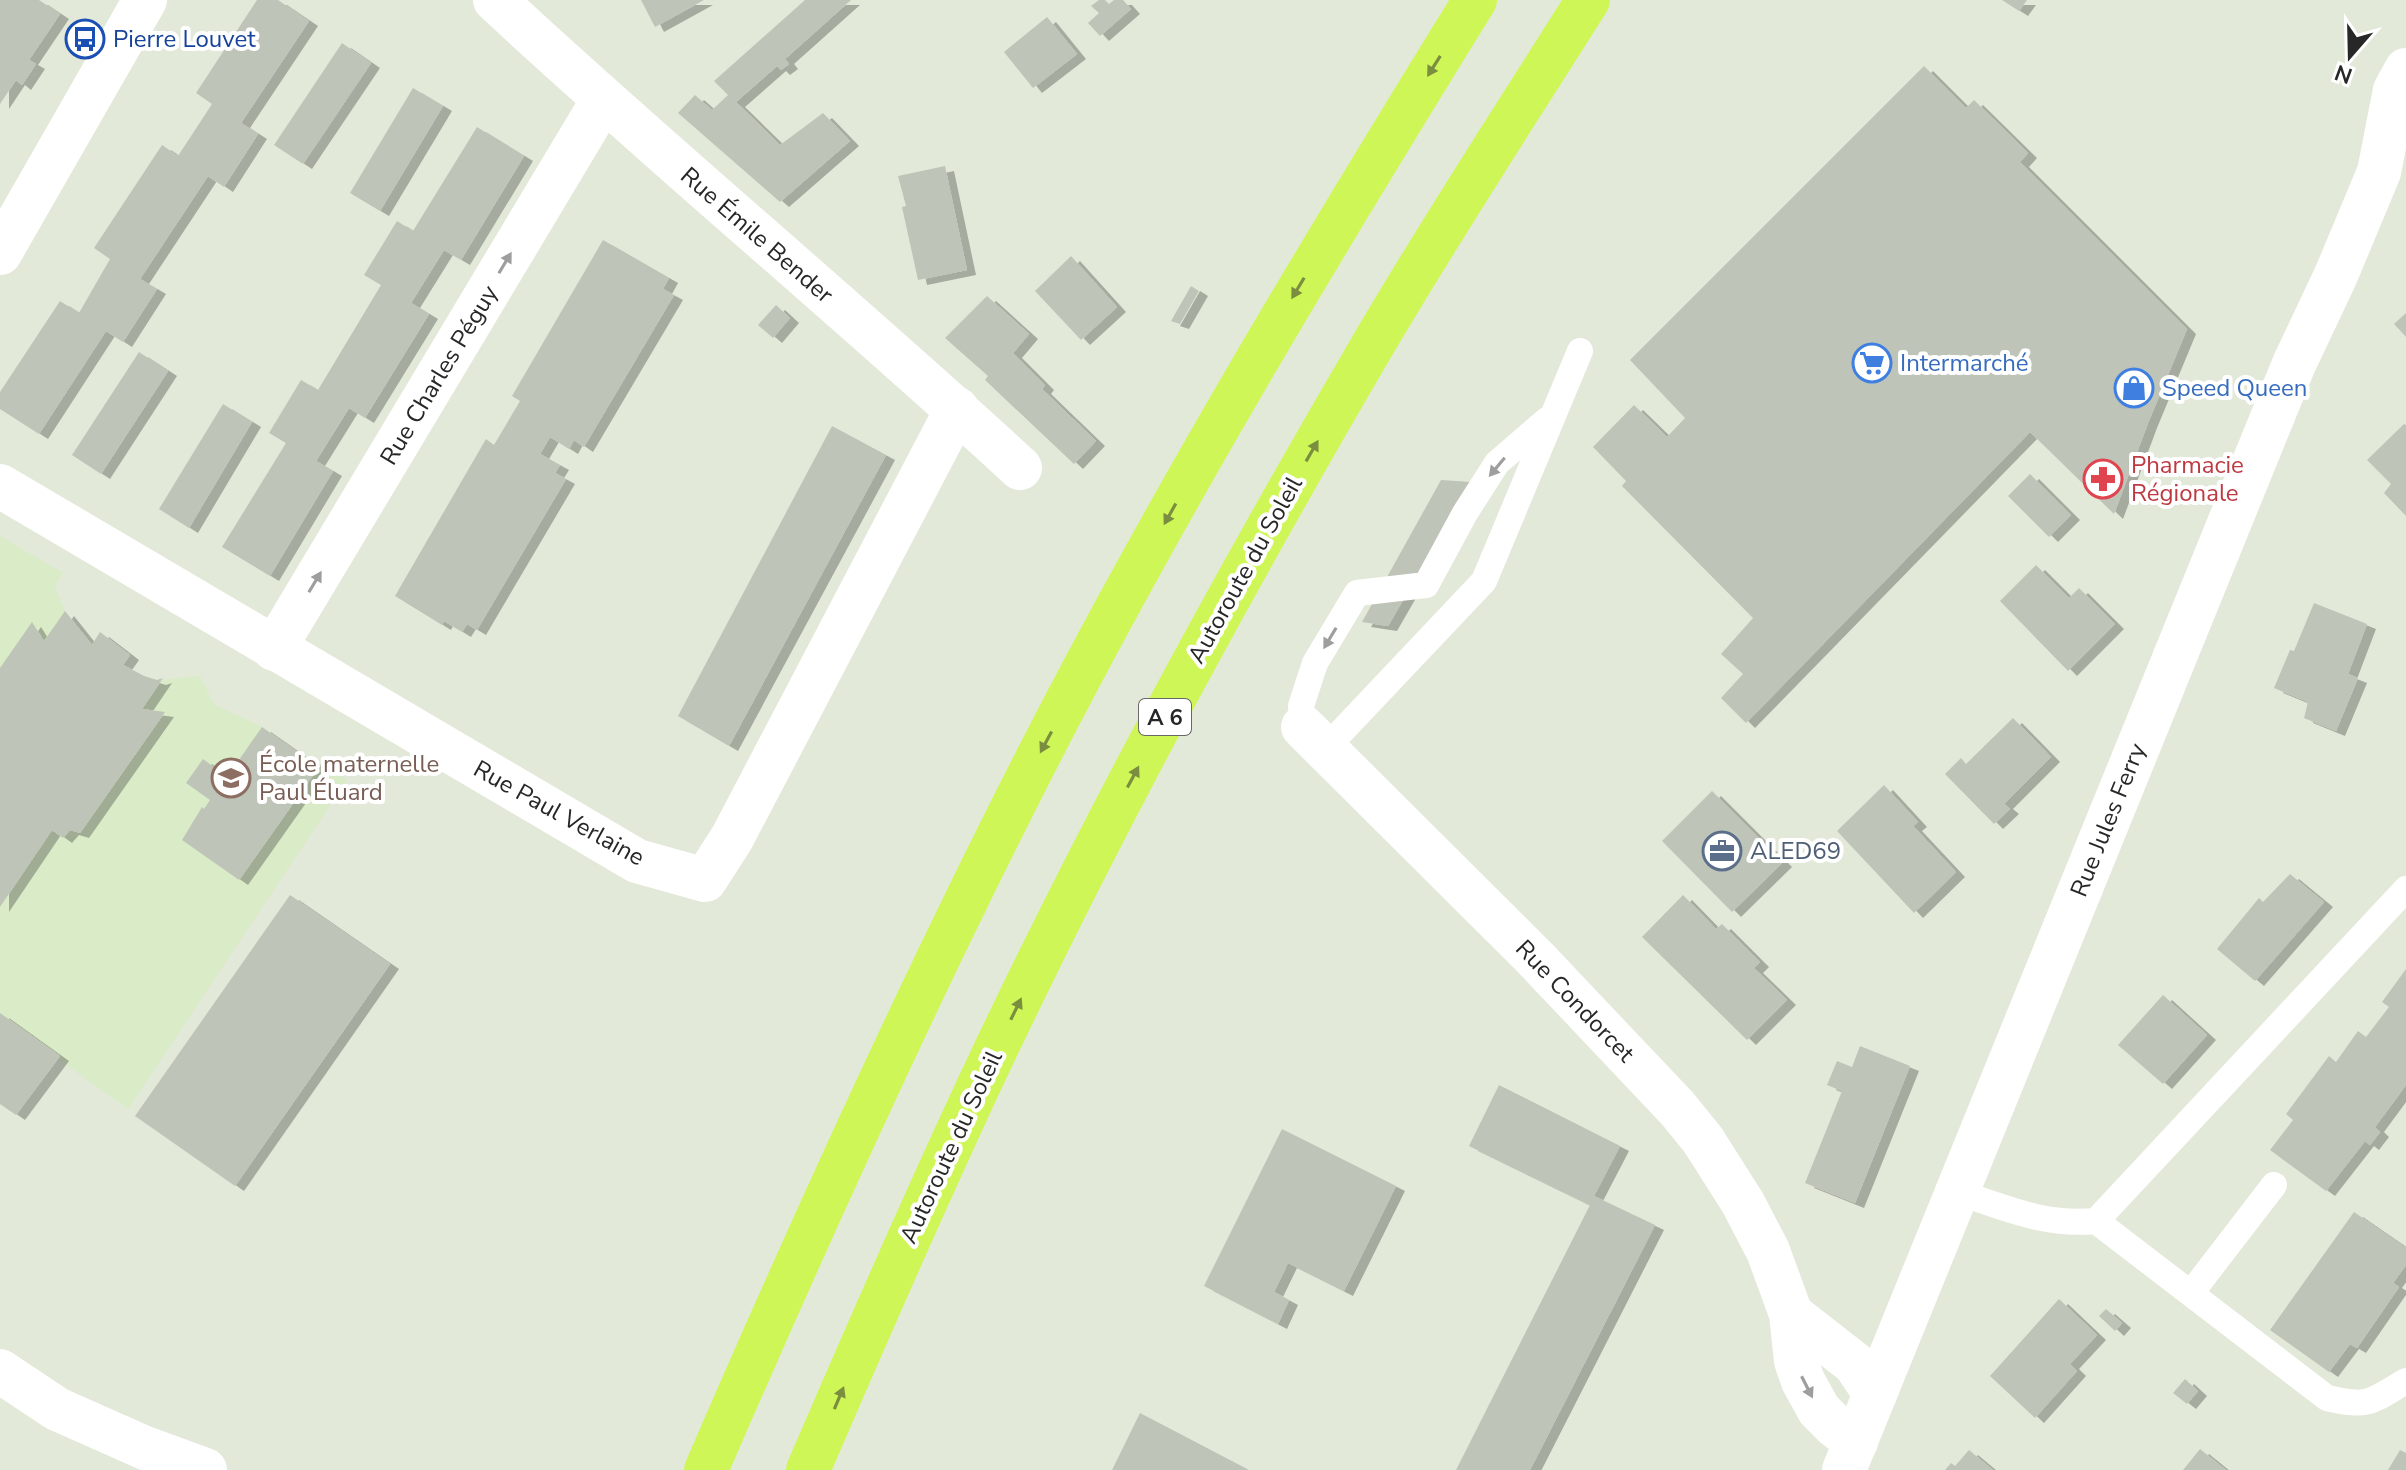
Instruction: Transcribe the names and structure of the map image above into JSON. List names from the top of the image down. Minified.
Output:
{"streets":{"highway":["Autoroute du Soleil","A 6"],"street":["Rue Émile Bender","Rue Charles Péguy","Rue Paul Verlaine","Rue Jules Ferry","Rue Condorcet"]},"crossings":[["Rue Émile Bender","Rue Charles Péguy"],["Rue Émile Bender","Rue Paul Verlaine"],["Rue Charles Péguy","Rue Paul Verlaine"],["Rue Jules Ferry","Rue Condorcet"]],"one_way":["Rue Charles Péguy"],"places":{"bus stop":["Pierre Louvet"],"supermarket":["Intermarché"],"shop":["Speed Queen"],"pharmacy":["Pharmacie Régionale"],"school or university":["École maternelle Paul Éluard"],"office":["ALED69"]},"north":"bottom"}
